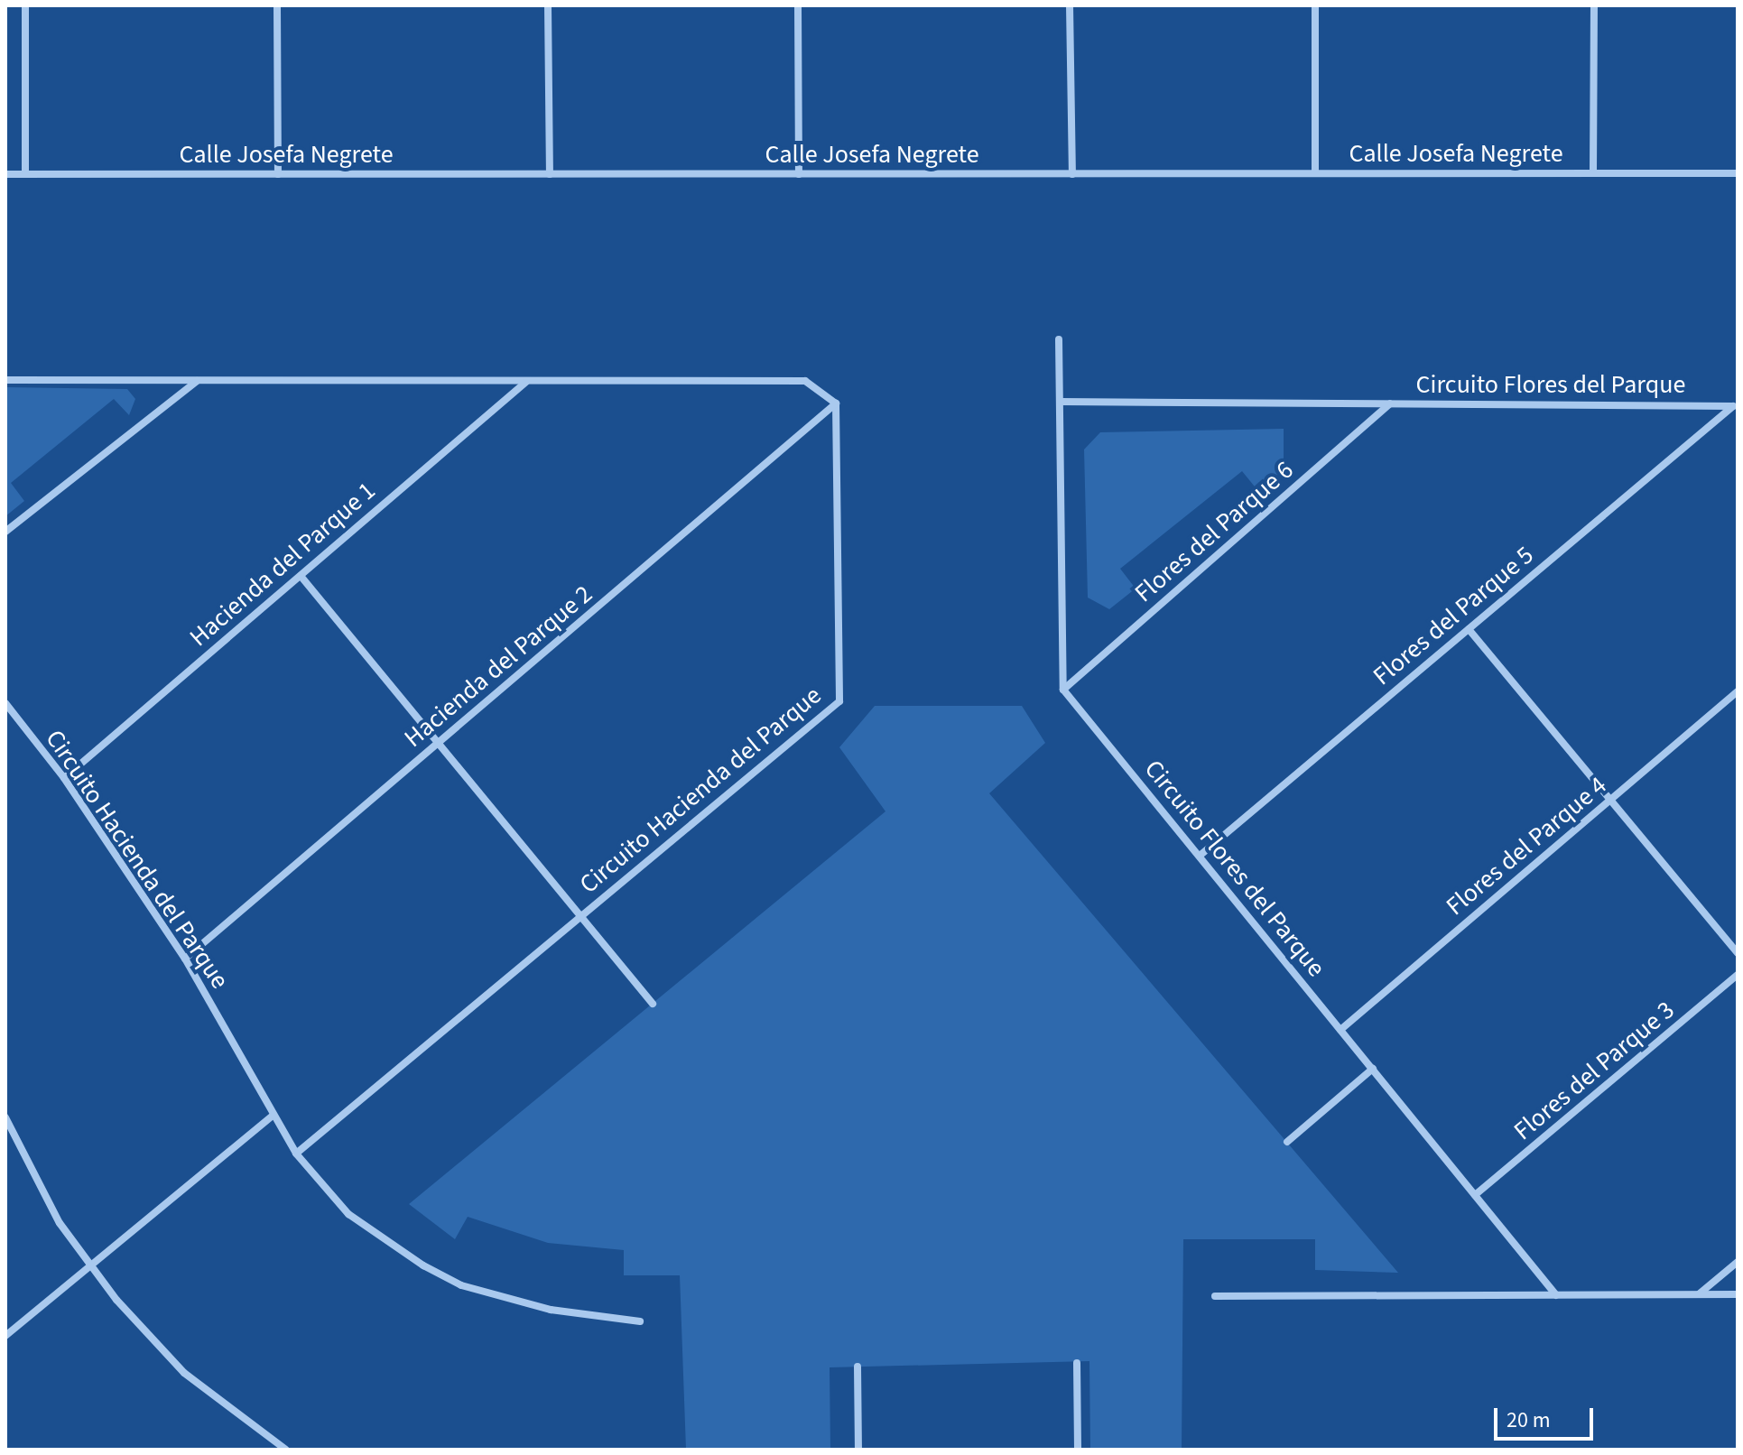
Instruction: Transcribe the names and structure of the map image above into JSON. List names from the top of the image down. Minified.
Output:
{"streets":{"street":["Calle Josefa Negrete","Circuito Flores del Parque","Flores del Parque 6","Hacienda del Parque 1","Flores del Parque 5","Hacienda del Parque 2","Circuito Hacienda del Parque","Flores del Parque 4","Flores del Parque 3"]},"crossings":[["Circuito Flores del Parque","Flores del Parque 6"],["Circuito Flores del Parque","Flores del Parque 5"],["Circuito Flores del Parque","Flores del Parque 4"],["Circuito Flores del Parque","Flores del Parque 3"],["Hacienda del Parque 1","Circuito Hacienda del Parque"],["Hacienda del Parque 2","Circuito Hacienda del Parque"]],"scale_bar":"20 m"}
